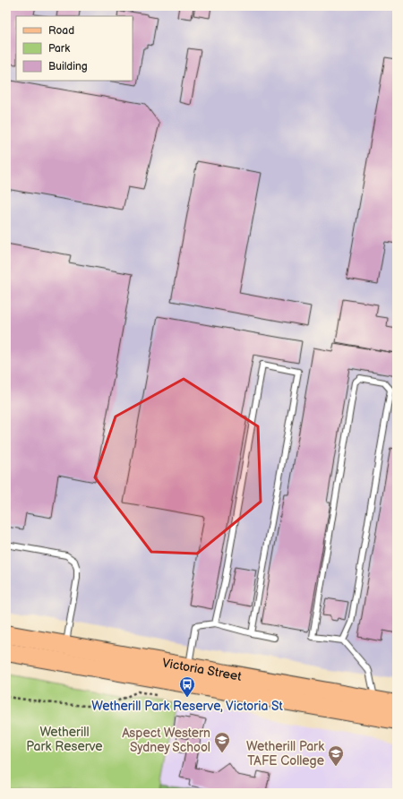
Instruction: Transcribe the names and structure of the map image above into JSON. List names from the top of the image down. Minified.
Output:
{"streets":{"main road":["Victoria Street"]},"parks":["Wetherill Park Reserve"],"places":{"bus stop":["Wetherill Park Reserve, Victoria St"],"school or university":["Aspect Western Sydney School","Wetherill Park TAFE College"]},"legend":["Road","Park","Building"]}
